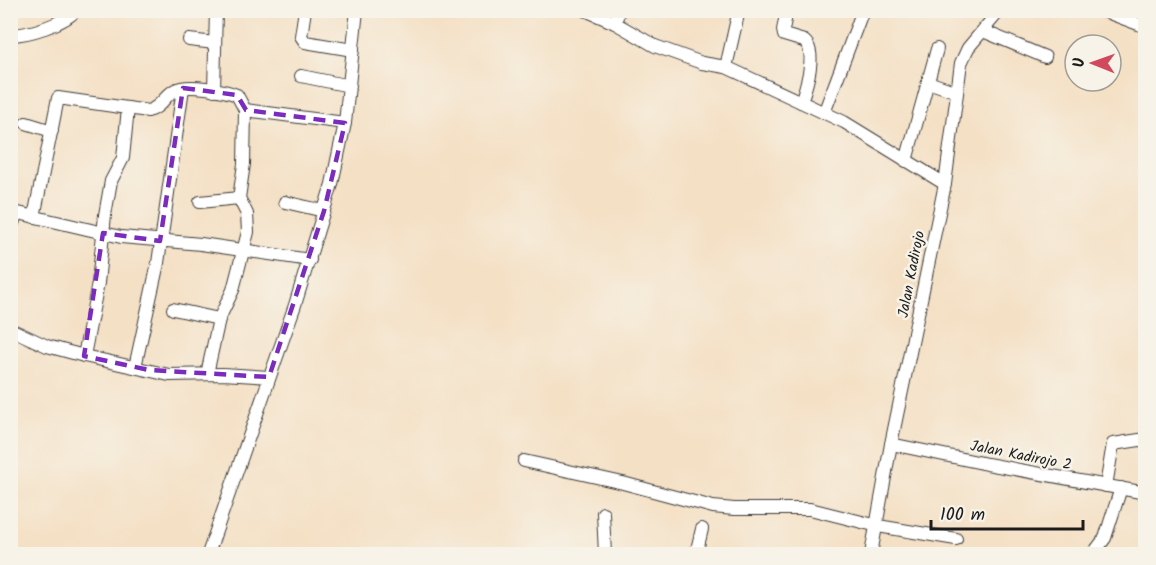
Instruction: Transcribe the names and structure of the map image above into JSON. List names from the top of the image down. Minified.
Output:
{"streets":{"street":["Jalan Kadirojo","Jalan Kadirojo 2"]},"crossings":[["Jalan Kadirojo","Jalan Kadirojo 2"]],"scale_bar":"100 m","north":"left"}
